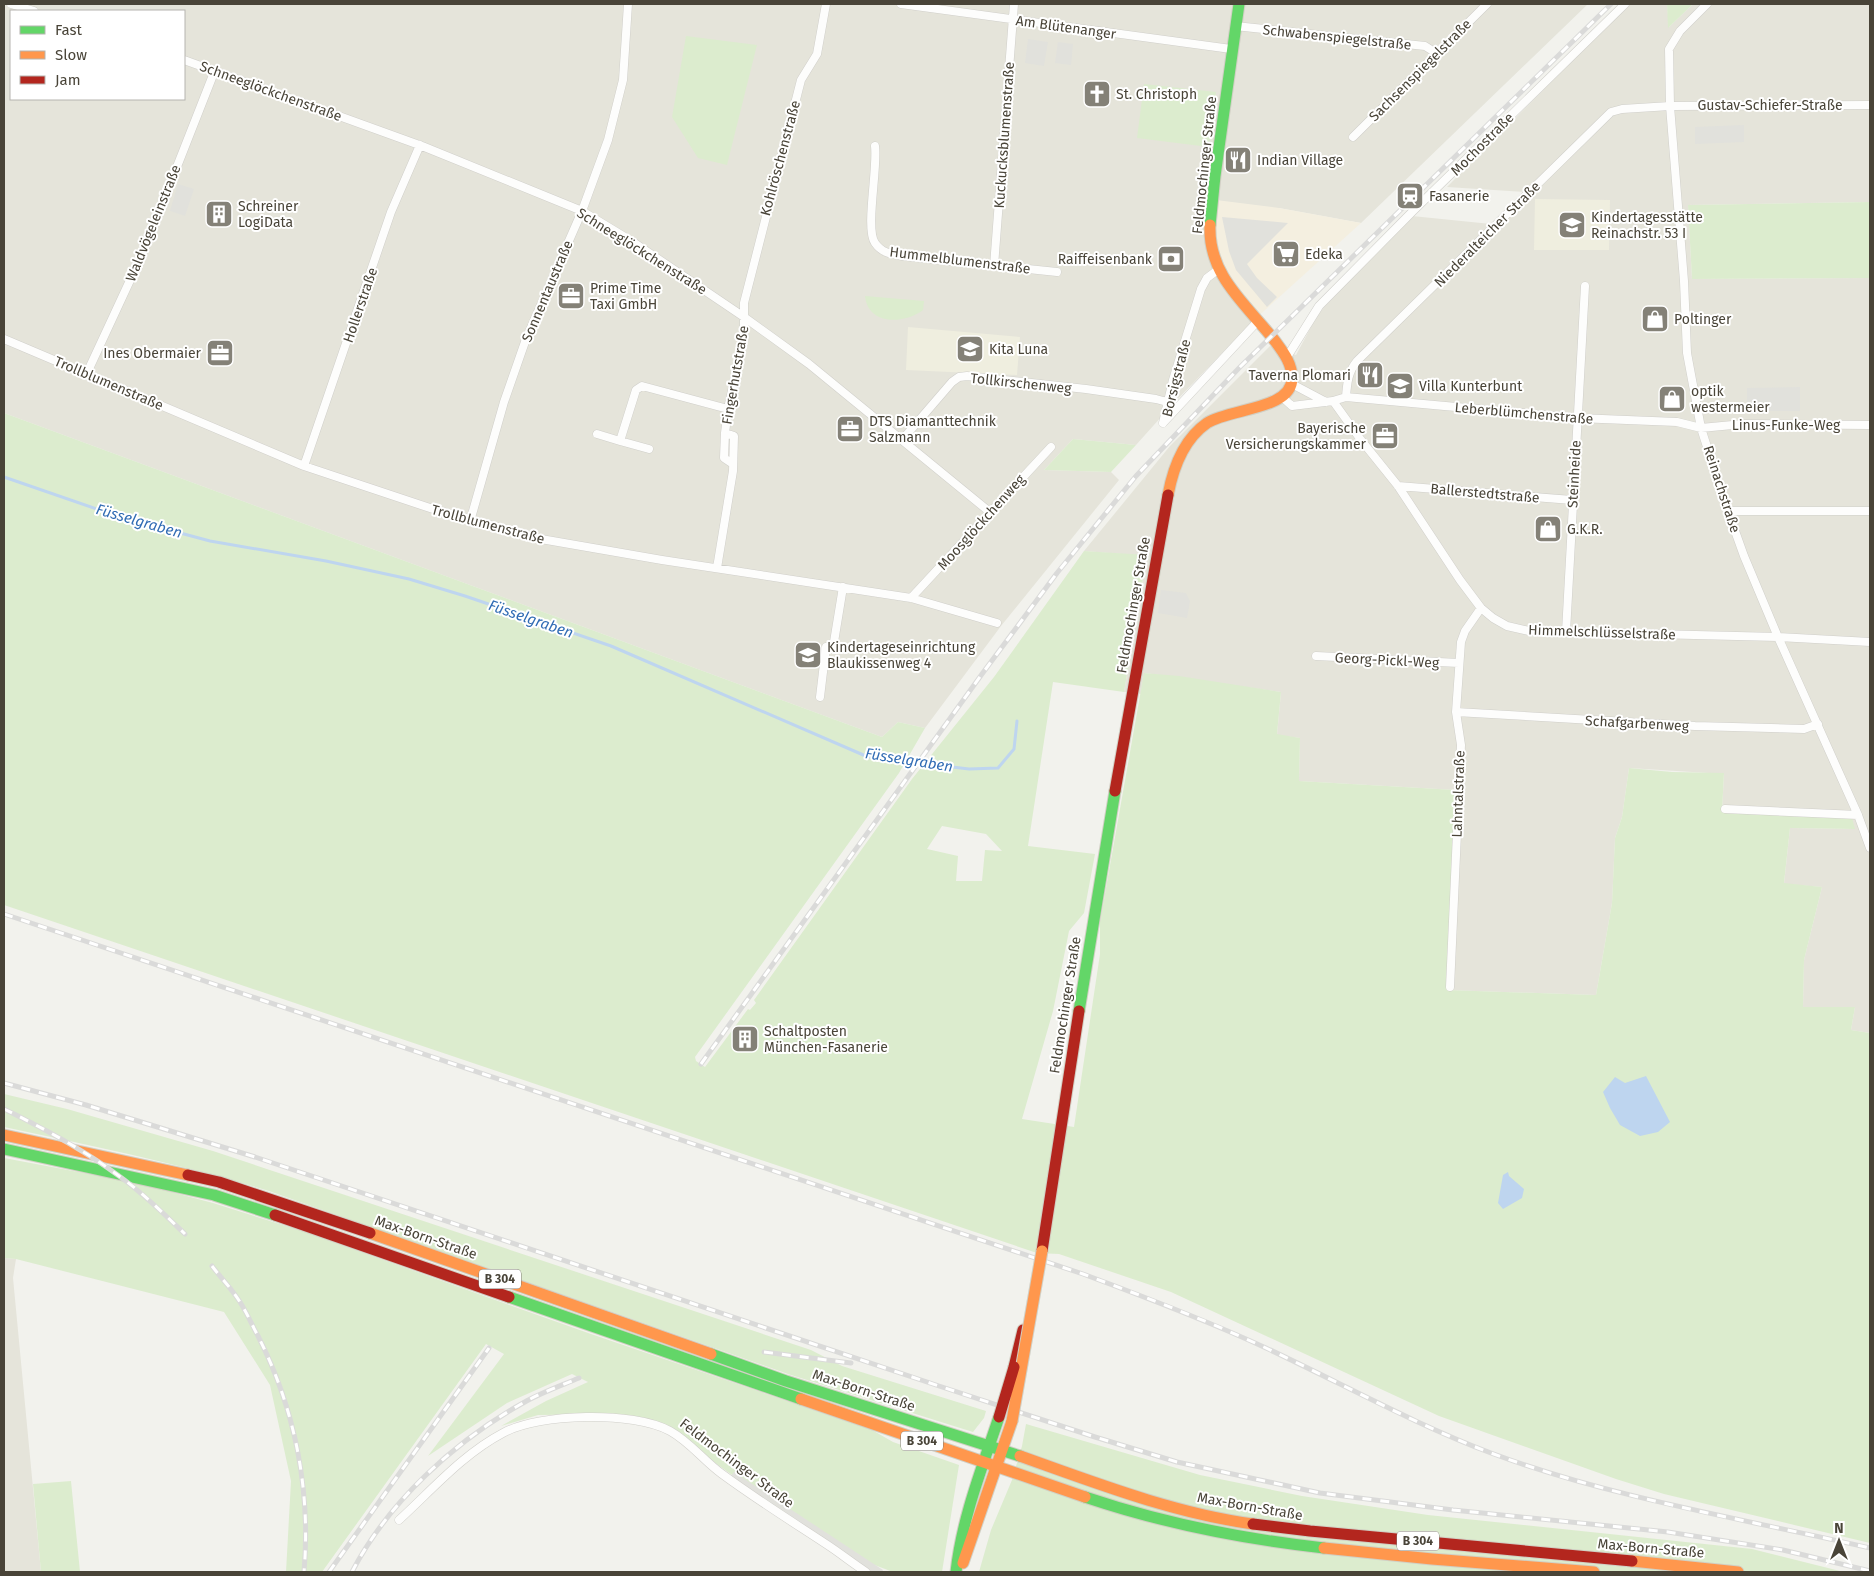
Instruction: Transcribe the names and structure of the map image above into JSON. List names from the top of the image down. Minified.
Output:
{"streets":{"main road":["Feldmochinger Straße","Max-Born-Straße","B 304"],"street":["Am Blütenanger","Schwabenspiegelstraße","Sachsenspiegelstraße","Schneeglöckchenstraße","Gustav-Schiefer-Straße","Kuckucksblumenstraße","Mochostraße","Kohlröschenstraße","Waldvögeleinstraße","Niederalteicher Straße","Hummelblumenstraße","Sonnentaustraße","Hollerstraße","Fingerhutstraße","Borsigstraße","Trollblumenstraße","Tollkirschenweg","Leberblümchenstraße","Linus-Funke-Weg","Steinheide","Reinachstraße","Ballerstedtstraße","Moosglöckchenweg","Himmelschlüsselstraße","Georg-Pickl-Weg","Schafgarbenweg","Lahntalstraße"]},"crossings":[["Am Blütenanger","Kuckucksblumenstraße"],["Am Blütenanger","Feldmochinger Straße"],["Schwabenspiegelstraße","Sachsenspiegelstraße"],["Schwabenspiegelstraße","Feldmochinger Straße"],["Schneeglöckchenstraße","Kohlröschenstraße"],["Schneeglöckchenstraße","Waldvögeleinstraße"],["Schneeglöckchenstraße","Sonnentaustraße"],["Schneeglöckchenstraße","Hollerstraße"],["Schneeglöckchenstraße","Fingerhutstraße"],["Schneeglöckchenstraße","Tollkirschenweg"],["Schneeglöckchenstraße","Moosglöckchenweg"],["Gustav-Schiefer-Straße","Niederalteicher Straße"],["Gustav-Schiefer-Straße","Reinachstraße"],["Kuckucksblumenstraße","Hummelblumenstraße"],["Mochostraße","Feldmochinger Straße"],["Kohlröschenstraße","Fingerhutstraße"],["Feldmochinger Straße","Borsigstraße"],["Feldmochinger Straße","Max-Born-Straße"],["Waldvögeleinstraße","Trollblumenstraße"],["Niederalteicher Straße","Leberblümchenstraße"],["Niederalteicher Straße","Reinachstraße"],["Sonnentaustraße","Trollblumenstraße"],["Hollerstraße","Trollblumenstraße"],["Fingerhutstraße","Trollblumenstraße"],["Borsigstraße","Tollkirschenweg"],["Trollblumenstraße","Moosglöckchenweg"],["Leberblümchenstraße","Linus-Funke-Weg"],["Leberblümchenstraße","Steinheide"],["Leberblümchenstraße","Reinachstraße"],["Linus-Funke-Weg","Reinachstraße"],["Steinheide","Ballerstedtstraße"],["Steinheide","Himmelschlüsselstraße"],["Reinachstraße","Himmelschlüsselstraße"],["Reinachstraße","Schafgarbenweg"],["Ballerstedtstraße","Himmelschlüsselstraße"],["Himmelschlüsselstraße","Lahntalstraße"],["Georg-Pickl-Weg","Lahntalstraße"],["Schafgarbenweg","Lahntalstraße"]],"water":["Füsselgraben"],"places":{"church":["St. Christoph"],"restaurant":["Indian Village","Taverna Plomari"],"station":["Fasanerie"],"building":["Schreiner LogiData","Schaltposten München-Fasanerie"],"school or university":["Kindertagesstätte Reinachstr. 53 I","Kita Luna","Villa Kunterbunt","Kindertageseinrichtung Blaukissenweg 4"],"supermarket":["Edeka"],"bank":["Raiffeisenbank"],"office":["Prime Time Taxi GmbH","Ines Obermaier","DTS Diamanttechnik Salzmann","Bayerische Versicherungskammer"],"shop":["Poltinger","optik westermeier","G.K.R."]},"legend":["Fast","Slow","Jam"],"north":"top"}
